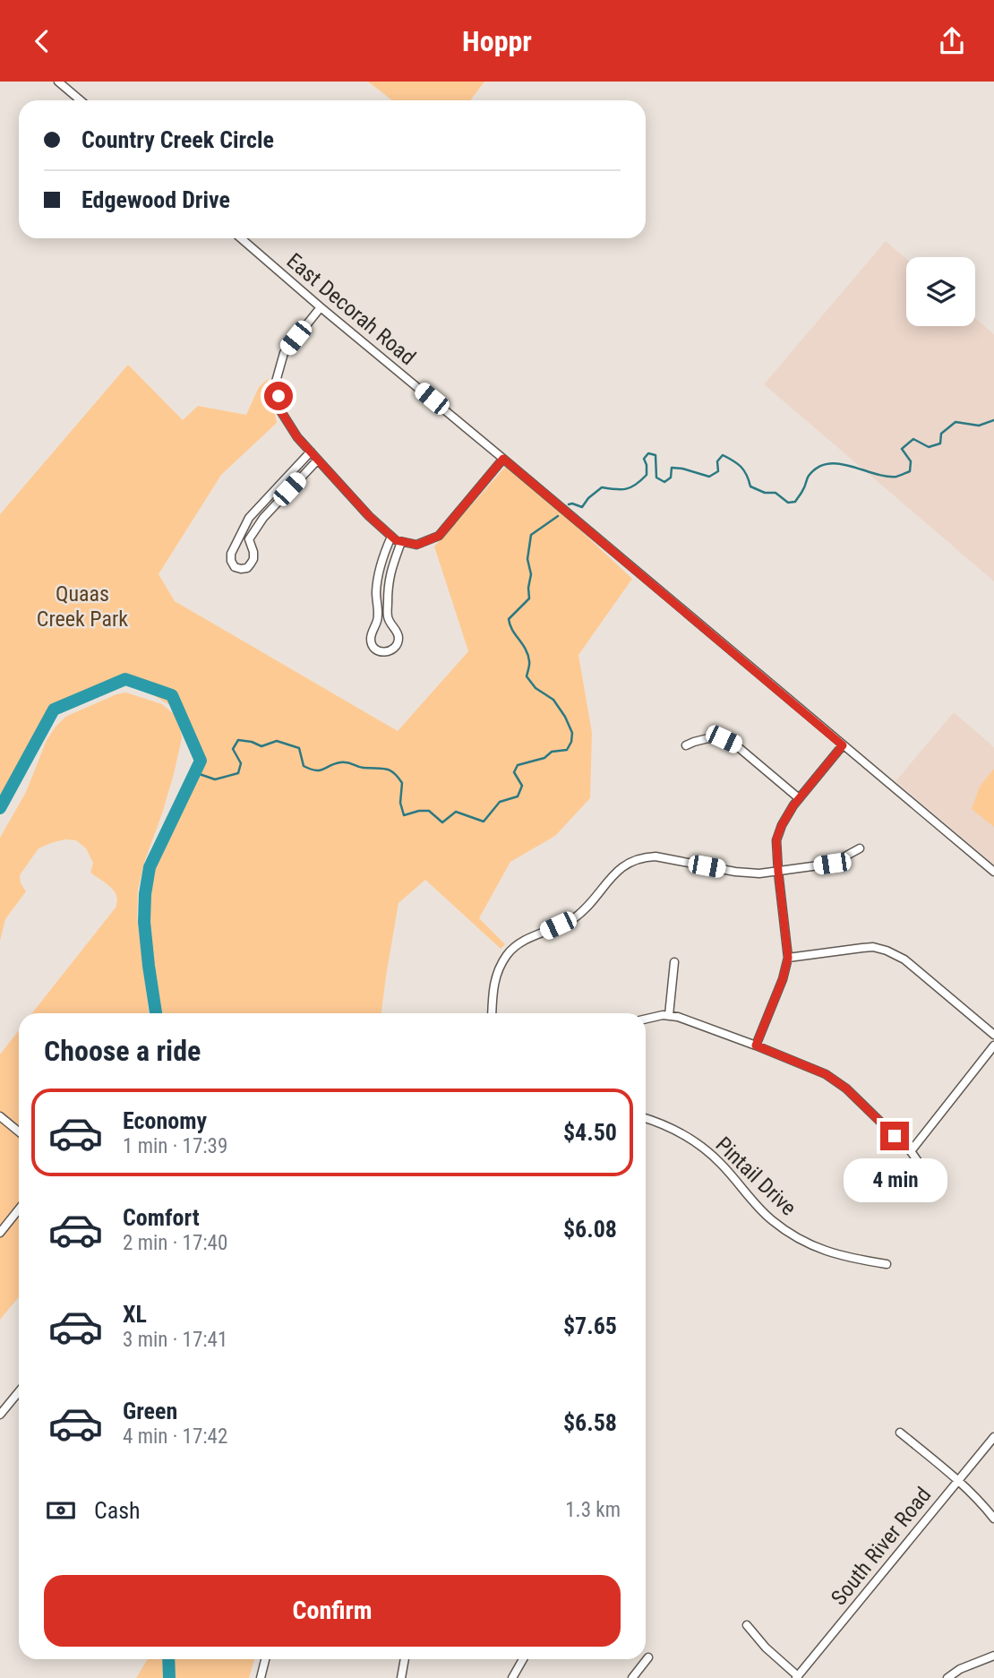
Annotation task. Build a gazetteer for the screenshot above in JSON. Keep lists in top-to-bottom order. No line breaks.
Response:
{"streets":{"street":["East Decorah Road","Pintail Drive","South River Road"]},"parks":["Quaas Creek Park"],"page":{"header":"Hoppr","banner":["Country Creek Circle","Edgewood Drive"],"heading":"Choose a ride","list":[{"name":"Economy","note":"1 min · 17:39","value":"$4.50"},{"name":"Comfort","note":"2 min · 17:40","value":"$6.08"},{"name":"XL","note":"3 min · 17:41","value":"$7.65"},{"name":"Green","note":"4 min · 17:42","value":"$6.58"}],"bubble":"4 min","pay":["Cash","1.3 km"],"buttons":"Confirm"}}
